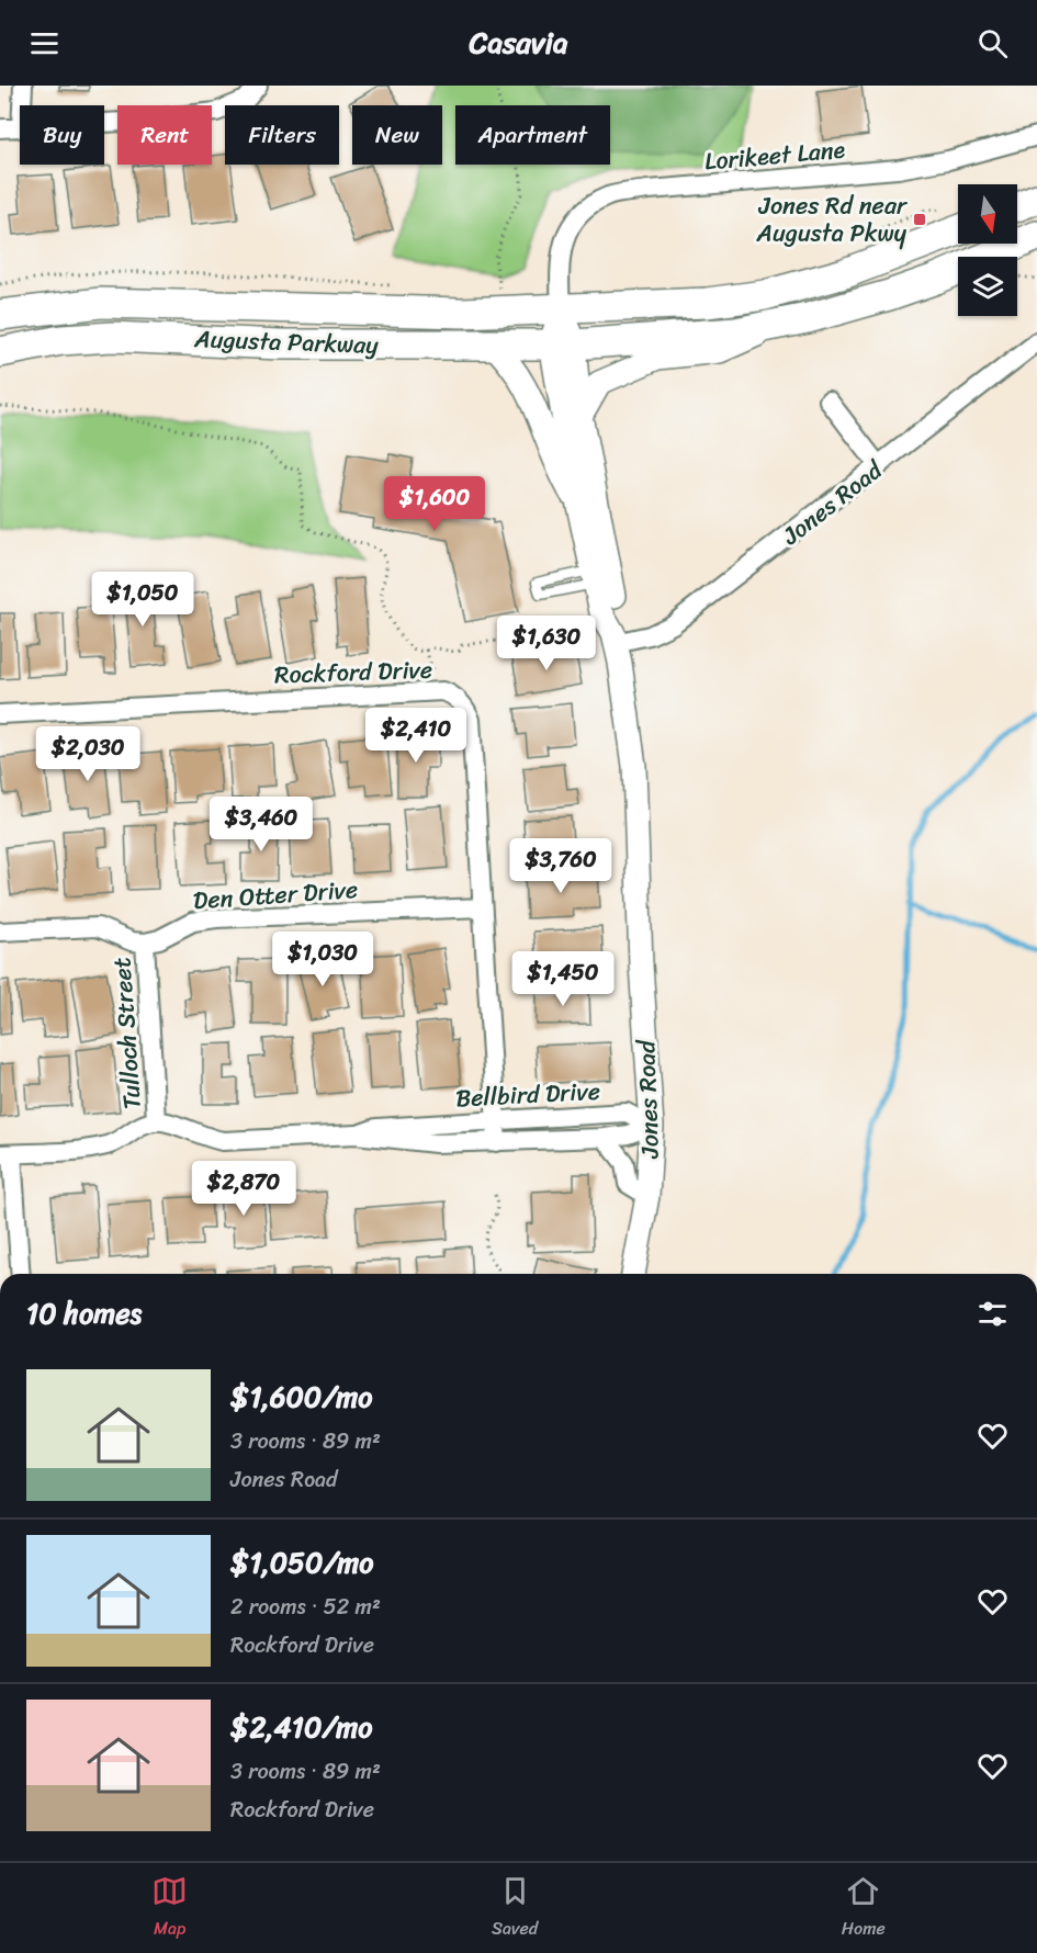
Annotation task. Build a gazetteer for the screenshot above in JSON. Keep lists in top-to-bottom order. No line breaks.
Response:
{"streets":{"main road":["Augusta Parkway"],"street":["Lorikeet Lane","Jones Road","Rockford Drive","Den Otter Drive","Tulloch Street","Bellbird Drive"]},"crossings":[["Lorikeet Lane","Augusta Parkway"],["Lorikeet Lane","Jones Road"],["Augusta Parkway","Jones Road"],["Jones Road","Bellbird Drive"],["Rockford Drive","Den Otter Drive"],["Rockford Drive","Bellbird Drive"],["Den Otter Drive","Tulloch Street"],["Tulloch Street","Bellbird Drive"]],"places":{"transit":["Jones Rd near Augusta Pkwy"]},"north":"bottom","page":{"header":"Casavia","chip":["Buy","Rent","Filters","New","Apartment"],"price":["$1,600","$1,050","$1,630","$2,410","$2,030","$3,460","$3,760","$1,030","$1,450","$2,870"],"heading":"10 homes","list":[{"name":"$1,600/mo","note":"3 rooms · 89 m² · Jones Road"},{"name":"$1,050/mo","note":"2 rooms · 52 m² · Rockford Drive"},{"name":"$2,410/mo","note":"3 rooms · 89 m² · Rockford Drive"}],"tabs":["Map","Saved","Home"]}}
